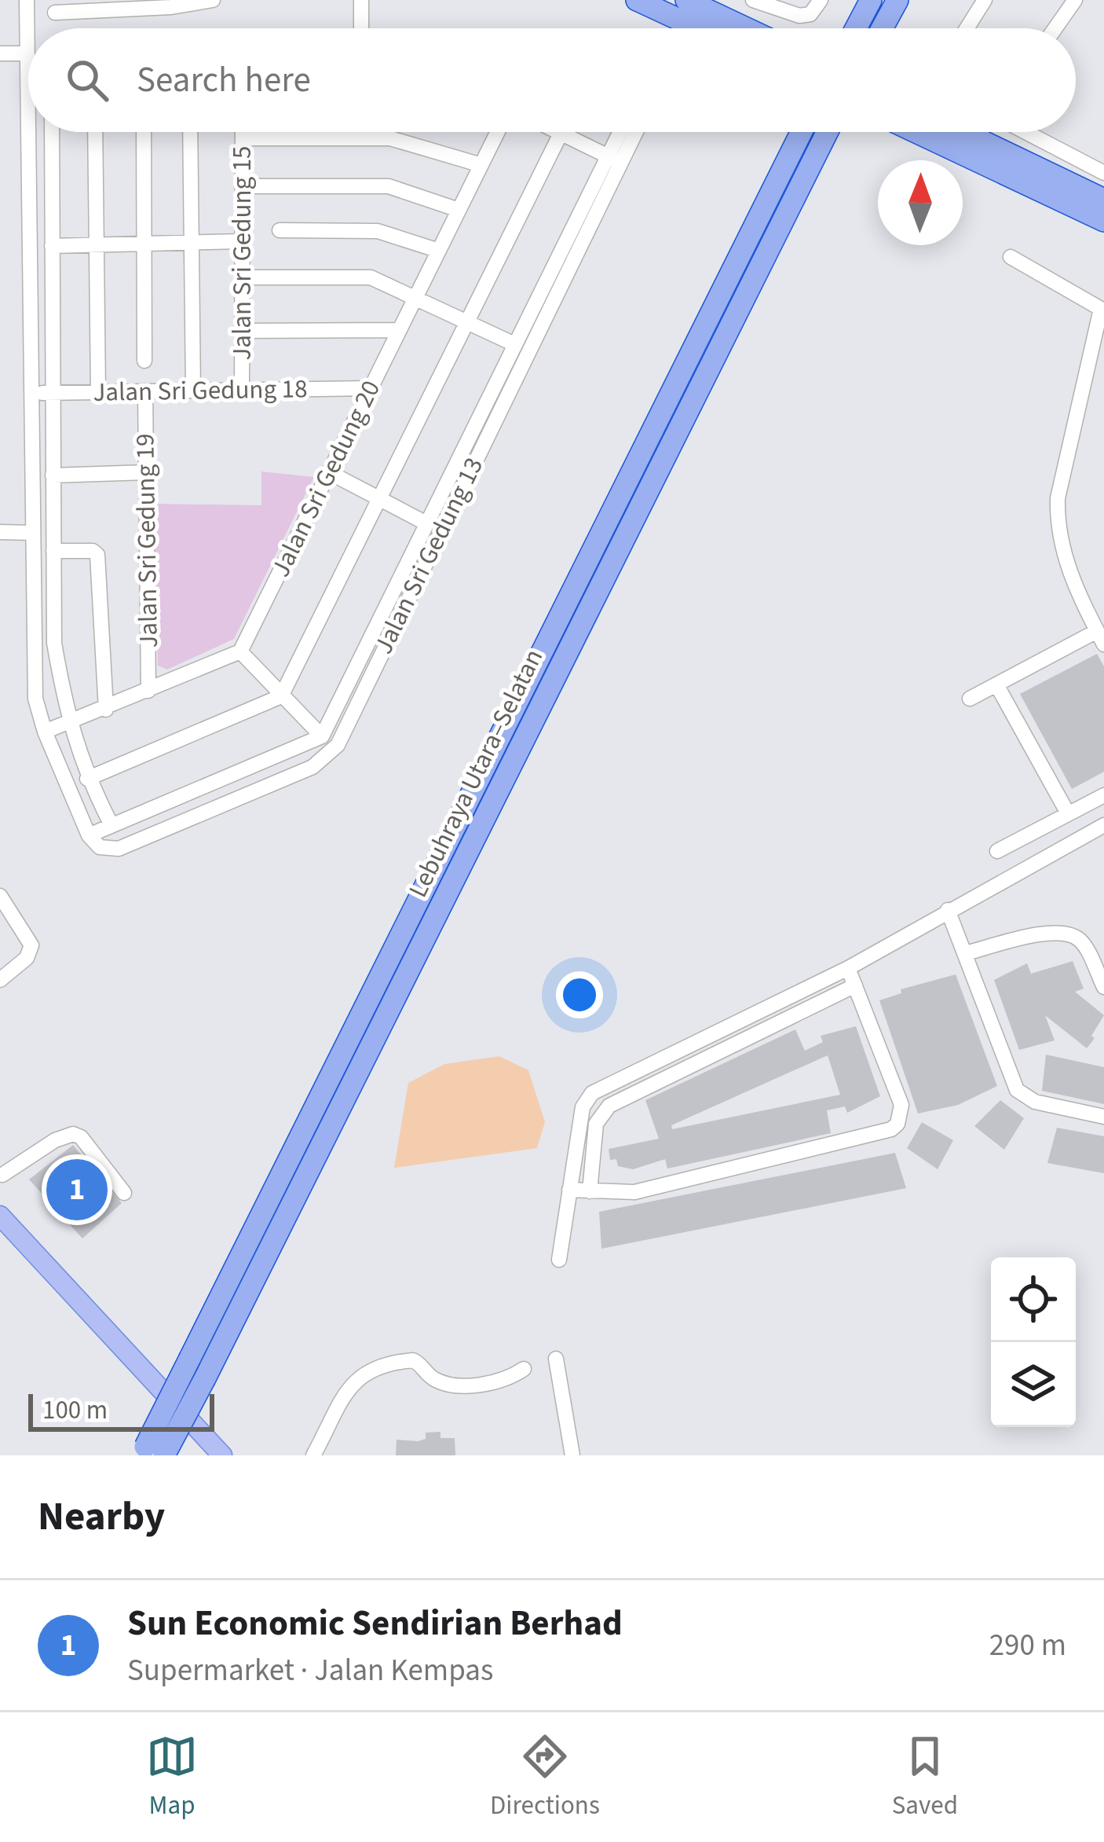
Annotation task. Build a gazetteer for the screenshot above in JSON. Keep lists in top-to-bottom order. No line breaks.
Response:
{"streets":{"highway":["Lebuhraya Utara–Selatan"],"street":["Jalan Sri Gedung 15","Jalan Sri Gedung 18","Jalan Sri Gedung 20","Jalan Sri Gedung 19","Jalan Sri Gedung 13"]},"crossings":[["Jalan Sri Gedung 15","Jalan Sri Gedung 18"],["Jalan Sri Gedung 18","Jalan Sri Gedung 20"],["Jalan Sri Gedung 18","Jalan Sri Gedung 19"]],"scale_bar":"100 m","north":"top","page":{"search":"Search here","pins":"1","scale":"100 m","heading":"Nearby","list":[{"mark":"1","name":"Sun Economic Sendirian Berhad","note":"Supermarket · Jalan Kempas","value":"290 m"}],"nav":["Map","Directions","Saved"]}}
